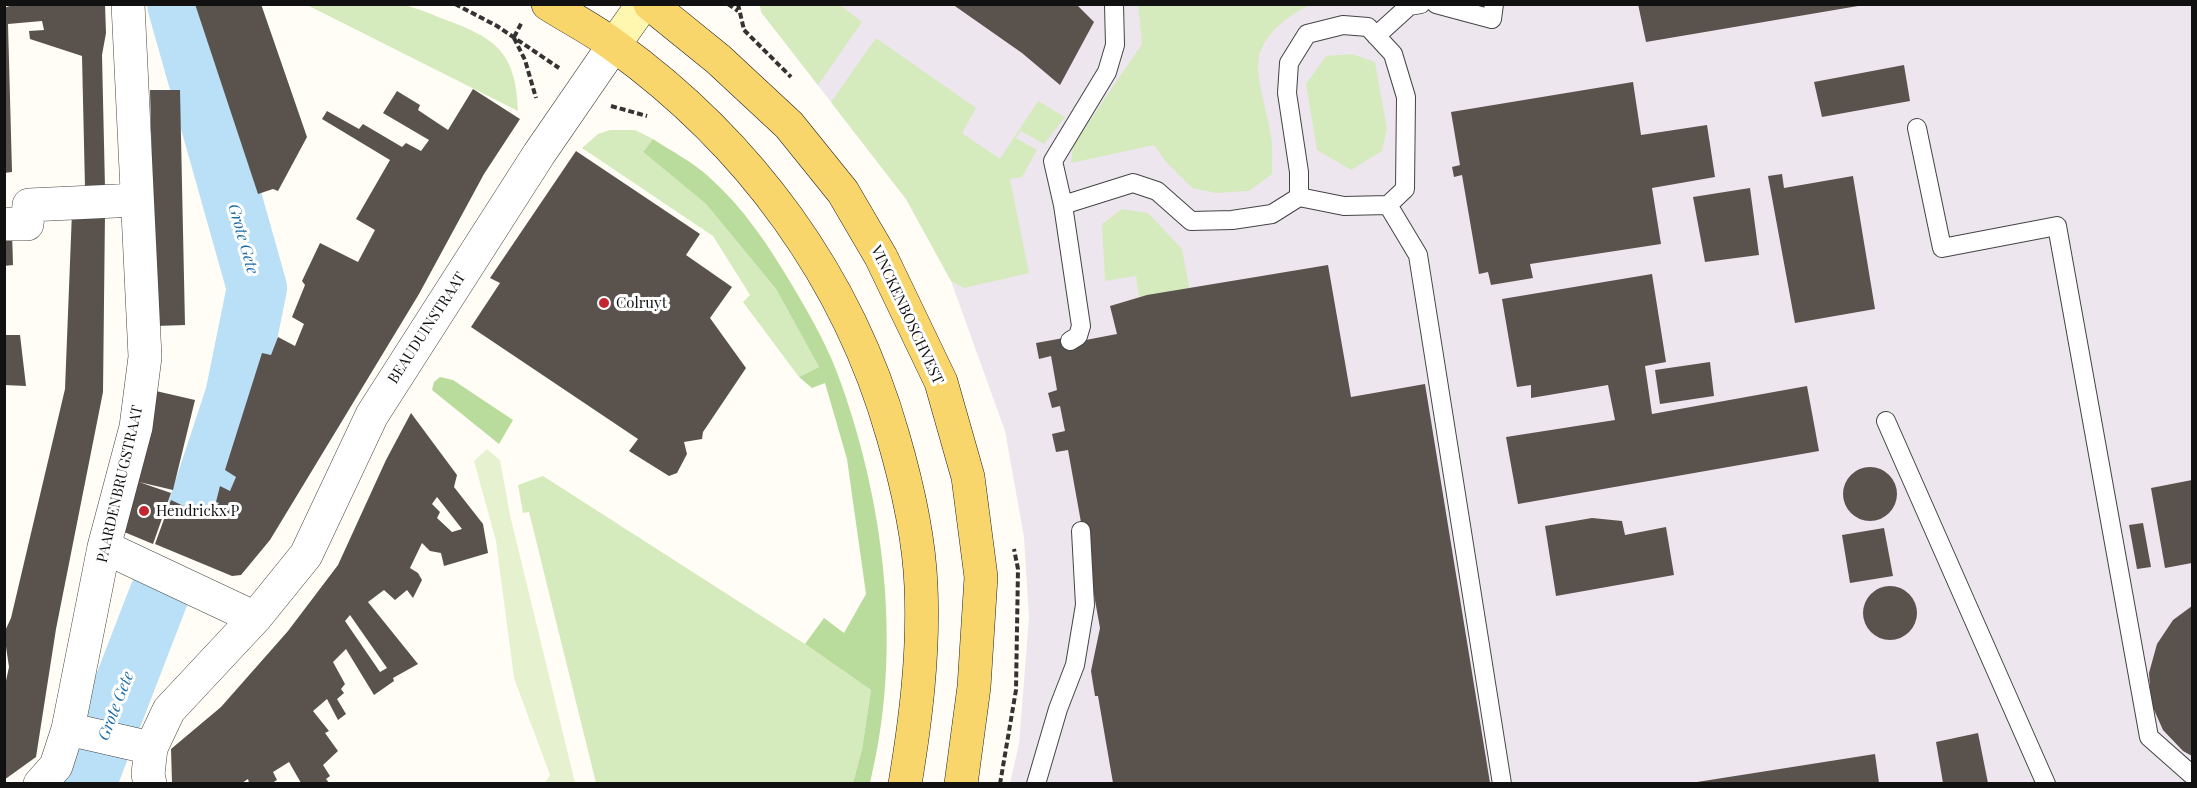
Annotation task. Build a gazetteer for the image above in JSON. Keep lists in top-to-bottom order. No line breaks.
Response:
{"streets":{"main road":["VINCKENBOSCHVEST"],"street":["BEAUDUINSTRAAT","PAARDENBRUGSTRAAT"]},"water":["Grote Gete"],"places":["Colruyt","Hendrickx P"]}
